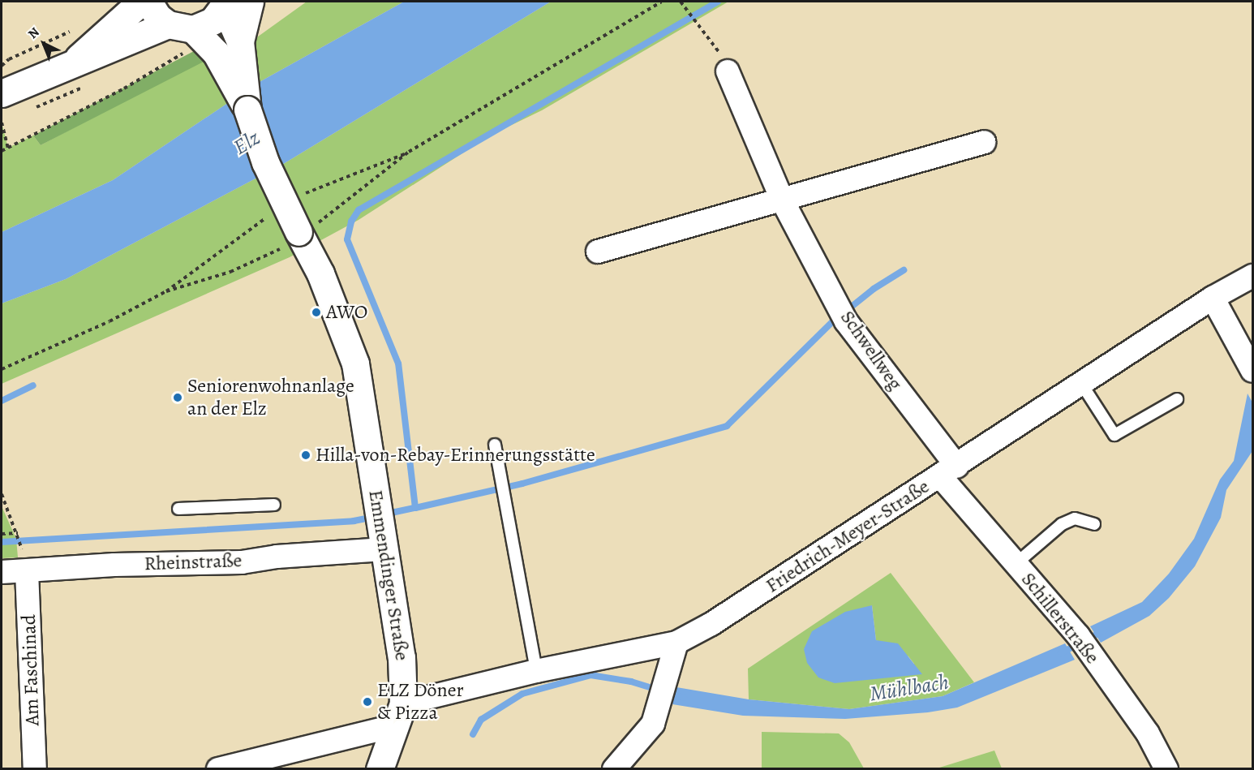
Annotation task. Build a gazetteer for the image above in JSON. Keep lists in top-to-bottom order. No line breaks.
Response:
{"streets":{"main road":["Emmendinger Straße"],"street":["Schwellweg","Friedrich-Meyer-Straße","Rheinstraße","Schillerstraße","Am Faschinad"]},"crossings":[["Schwellweg","Friedrich-Meyer-Straße"],["Schwellweg","Schillerstraße"],["Friedrich-Meyer-Straße","Emmendinger Straße"],["Friedrich-Meyer-Straße","Schillerstraße"],["Rheinstraße","Emmendinger Straße"],["Rheinstraße","Am Faschinad"]],"water":["Elz","Mühlbach"],"places":["AWO","Seniorenwohnanlage an der Elz","Hilla-von-Rebay-Erinnerungsstätte","ELZ Döner & Pizza"],"north":"top left"}
